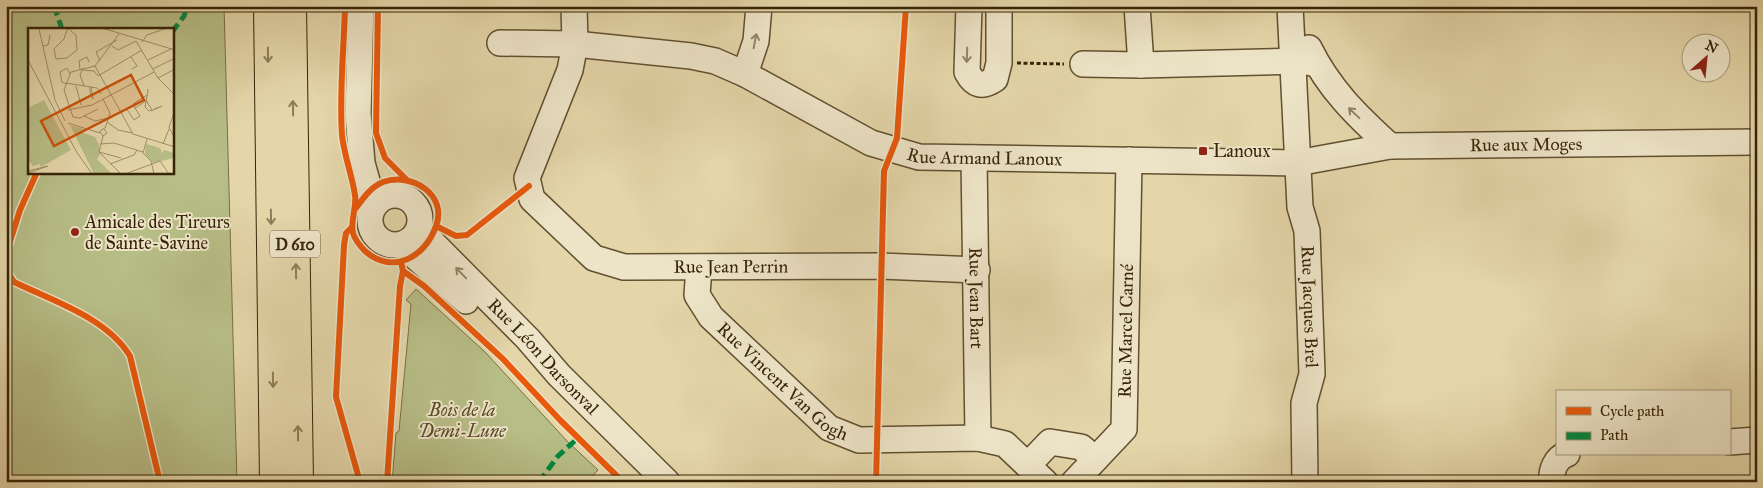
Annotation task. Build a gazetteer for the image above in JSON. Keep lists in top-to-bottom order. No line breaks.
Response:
{"streets":{"highway":["D 610"],"street":["Rue aux Moges","Rue Armand Lanoux","Rue Jean Perrin","Rue Jean Bart","Rue Jacques Brel","Rue Marcel Carné","Rue Léon Darsonval","Rue Vincent Van Gogh"]},"crossings":[["Rue aux Moges","Rue Armand Lanoux"],["Rue aux Moges","Rue Jacques Brel"],["Rue Armand Lanoux","Rue Jean Perrin"],["Rue Armand Lanoux","Rue Jean Bart"],["Rue Armand Lanoux","Rue Jacques Brel"],["Rue Armand Lanoux","Rue Marcel Carné"],["Rue Jean Perrin","Rue Jean Bart"],["Rue Jean Perrin","Rue Vincent Van Gogh"],["Rue Jean Bart","Rue Vincent Van Gogh"]],"parks":["Bois de la Demi-Lune"],"places":{"transit":["Lanoux"],"other":["Amicale des Tireurs de Sainte-Savine"]},"legend":["Cycle path","Path"],"north":"top right"}
